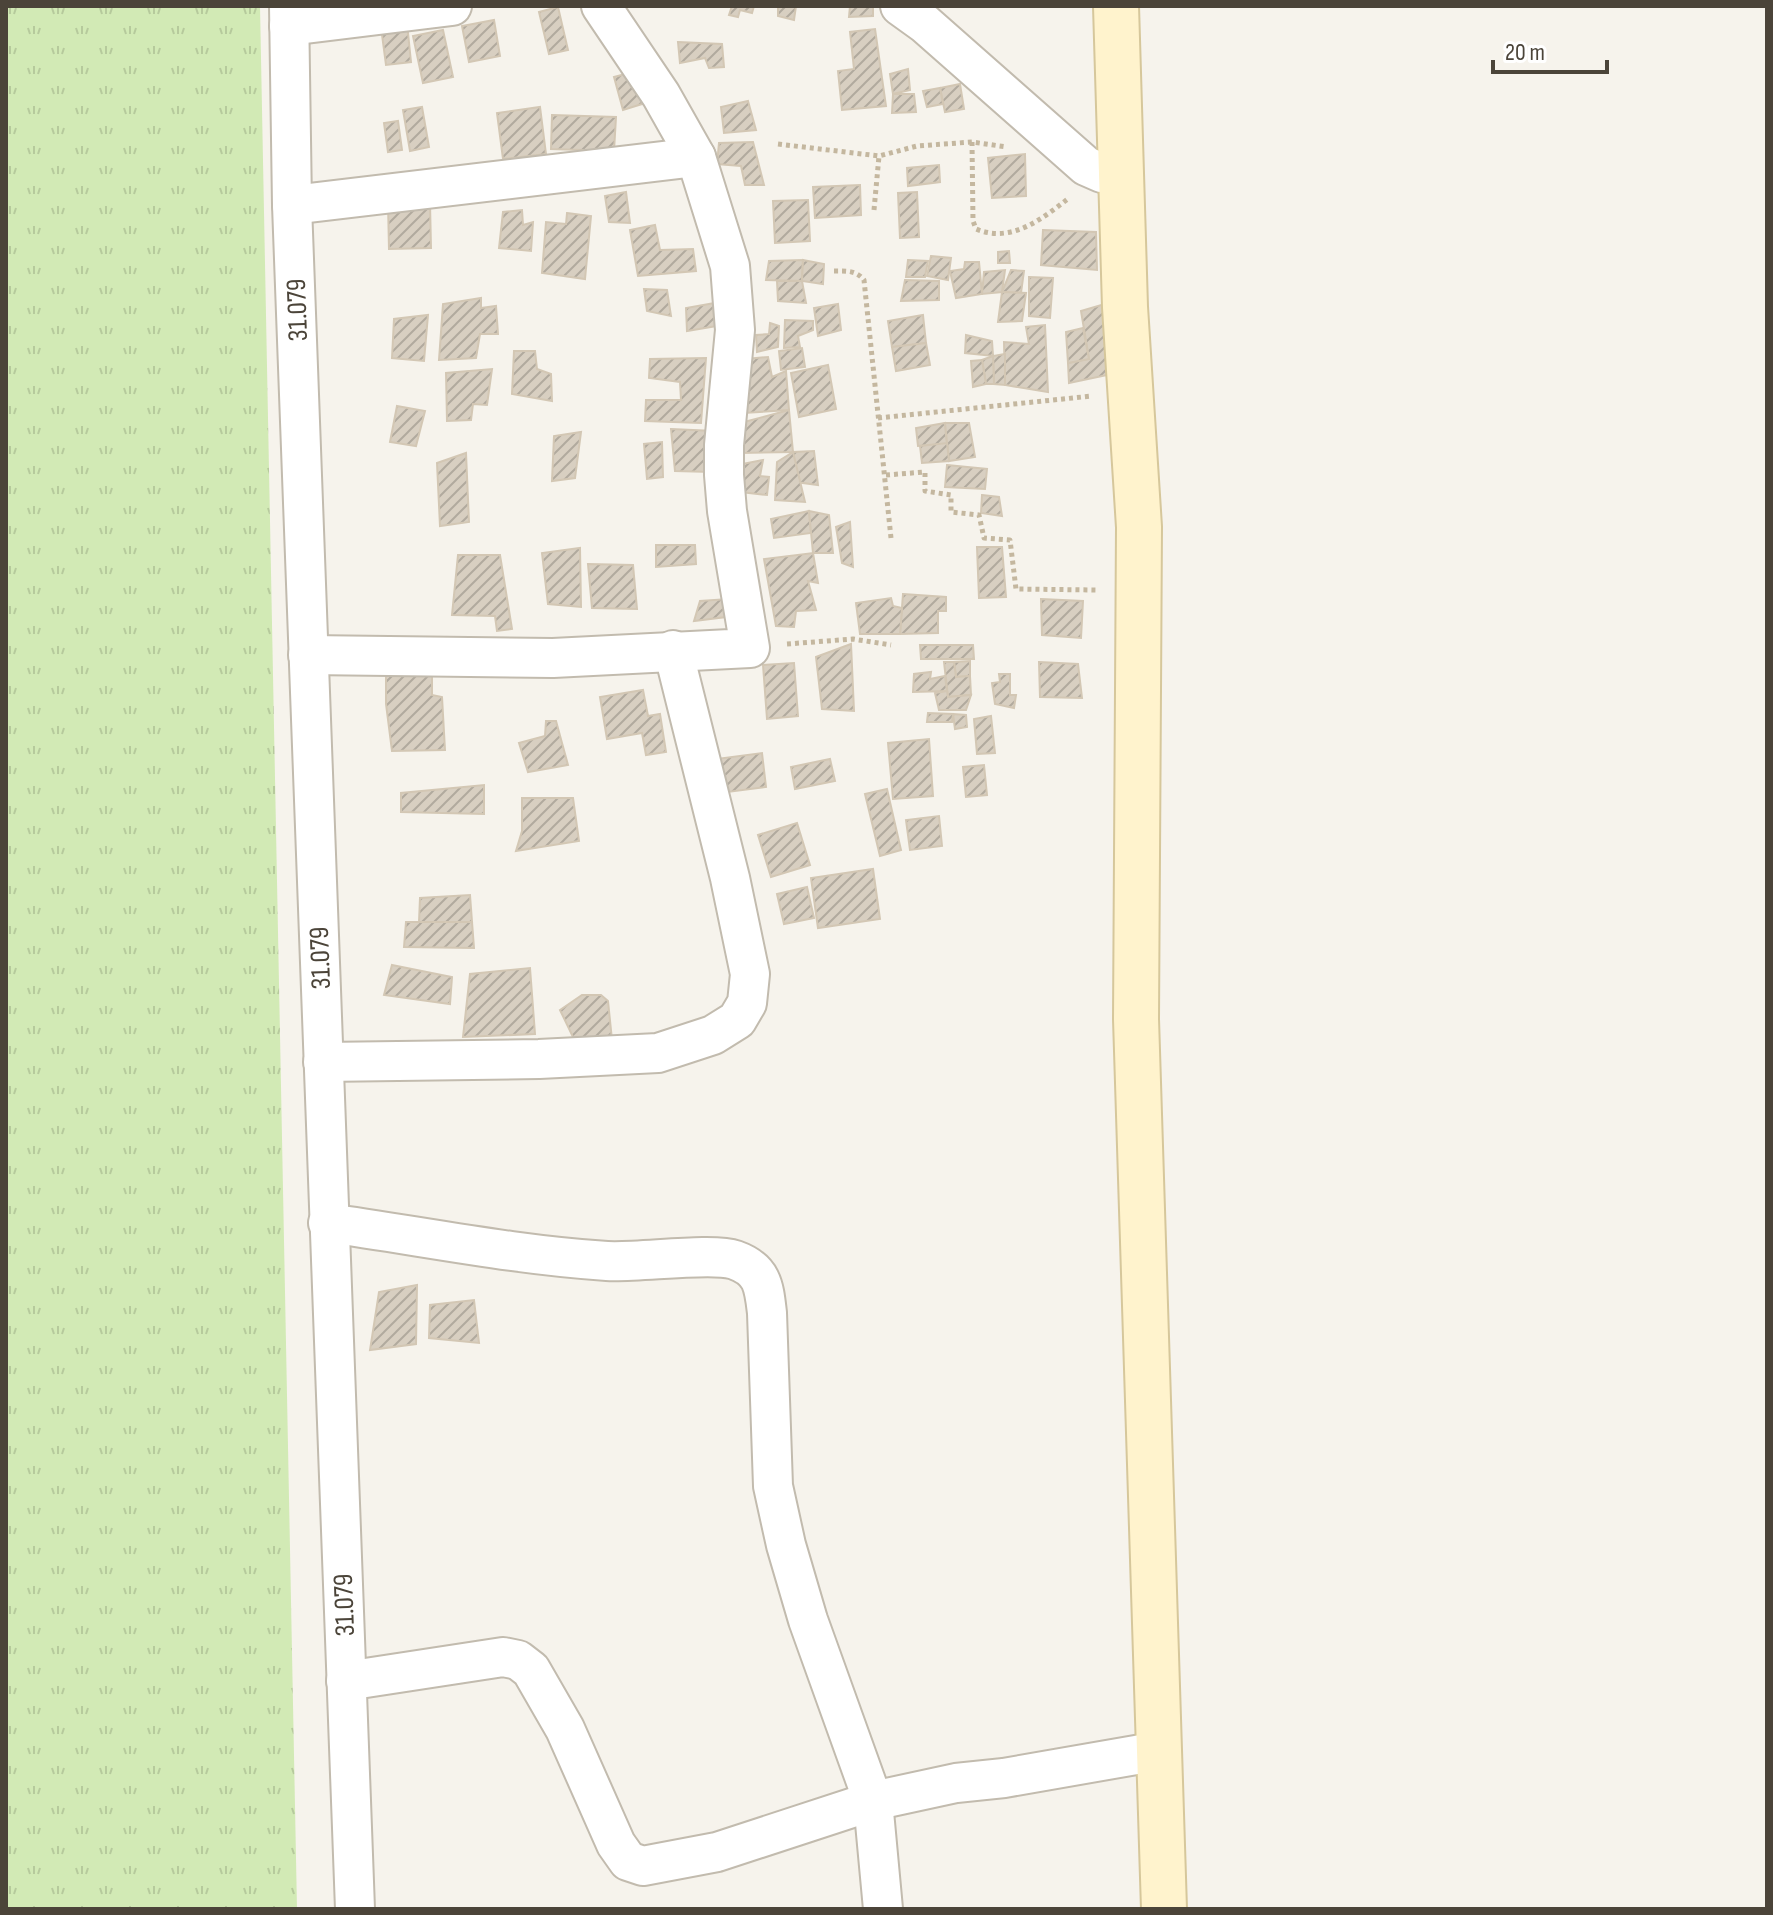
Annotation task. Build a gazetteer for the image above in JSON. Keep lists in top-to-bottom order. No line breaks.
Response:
{"streets":{"street":["31.079"]},"scale_bar":"20 m"}
